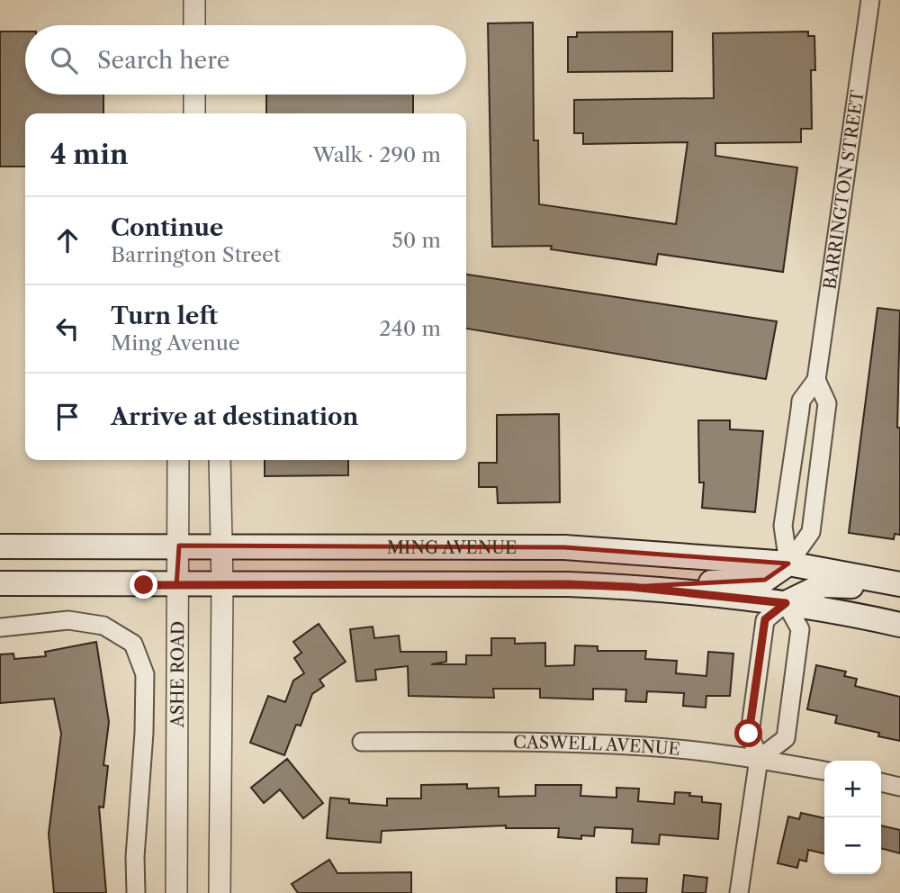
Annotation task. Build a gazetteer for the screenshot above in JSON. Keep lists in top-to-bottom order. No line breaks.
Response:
{"streets":{"main road":["MING AVENUE"],"street":["BARRINGTON STREET","ASHE ROAD","CASWELL AVENUE"]},"crossings":[["BARRINGTON STREET","MING AVENUE"],["MING AVENUE","ASHE ROAD"]],"page":{"search":"Search here","heading":["4 min","Walk · 290 m"],"list":[["Continue","Barrington Street","50 m"],["Turn left","Ming Avenue","240 m"],"Arrive at destination"],"map_buttons":["+","−"]}}
